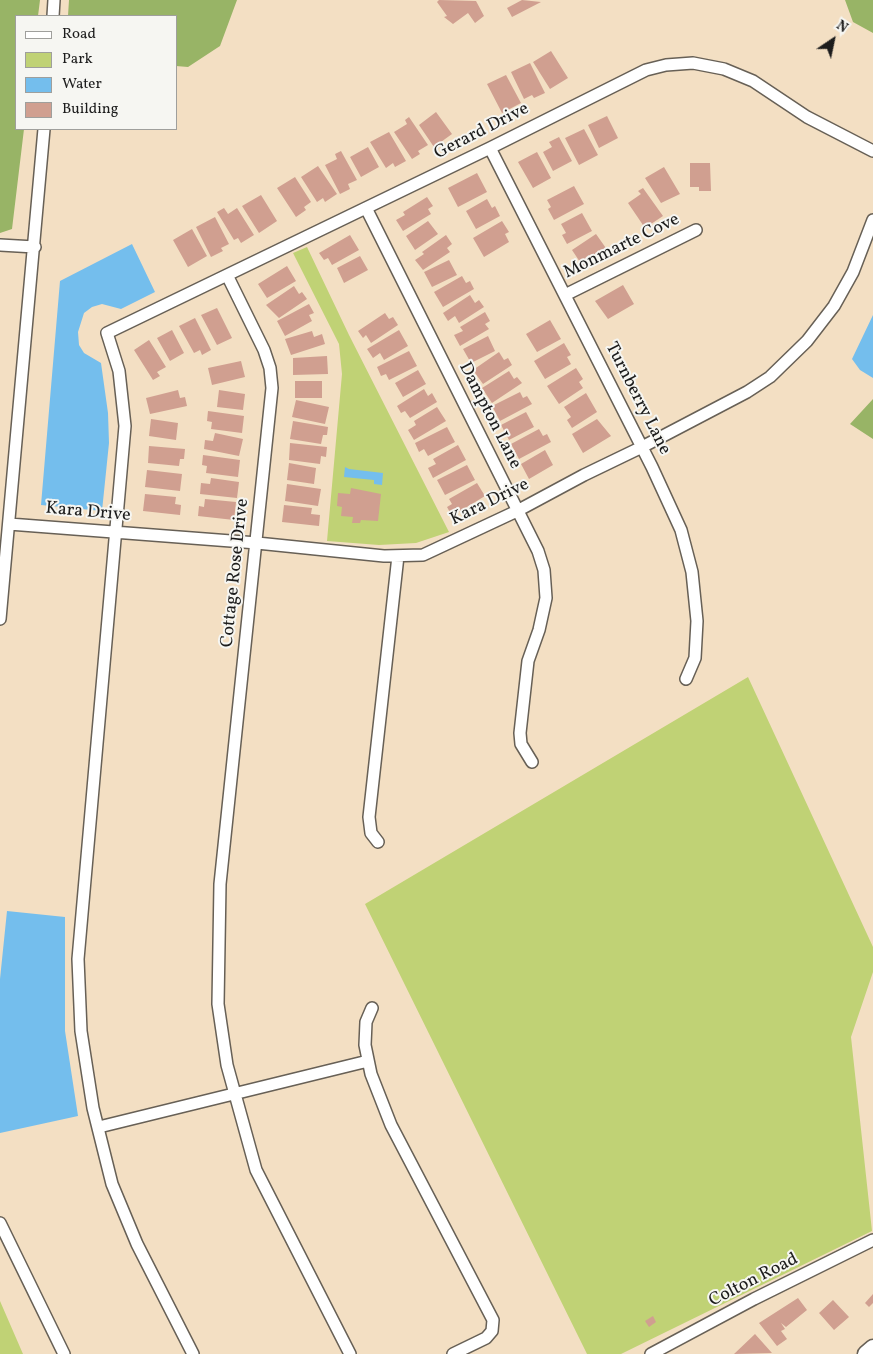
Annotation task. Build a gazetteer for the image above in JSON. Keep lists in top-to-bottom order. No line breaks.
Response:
{"streets":{"street":["Gerard Drive","Monmarte Cove","Turnberry Lane","Dampton Lane","Kara Drive","Cottage Rose Drive","Colton Road"]},"crossings":[["Gerard Drive","Turnberry Lane"],["Gerard Drive","Dampton Lane"],["Gerard Drive","Kara Drive"],["Gerard Drive","Cottage Rose Drive"],["Monmarte Cove","Turnberry Lane"],["Turnberry Lane","Kara Drive"],["Dampton Lane","Kara Drive"],["Kara Drive","Cottage Rose Drive"]],"legend":["Road","Park","Water","Building"],"north":"top right"}
